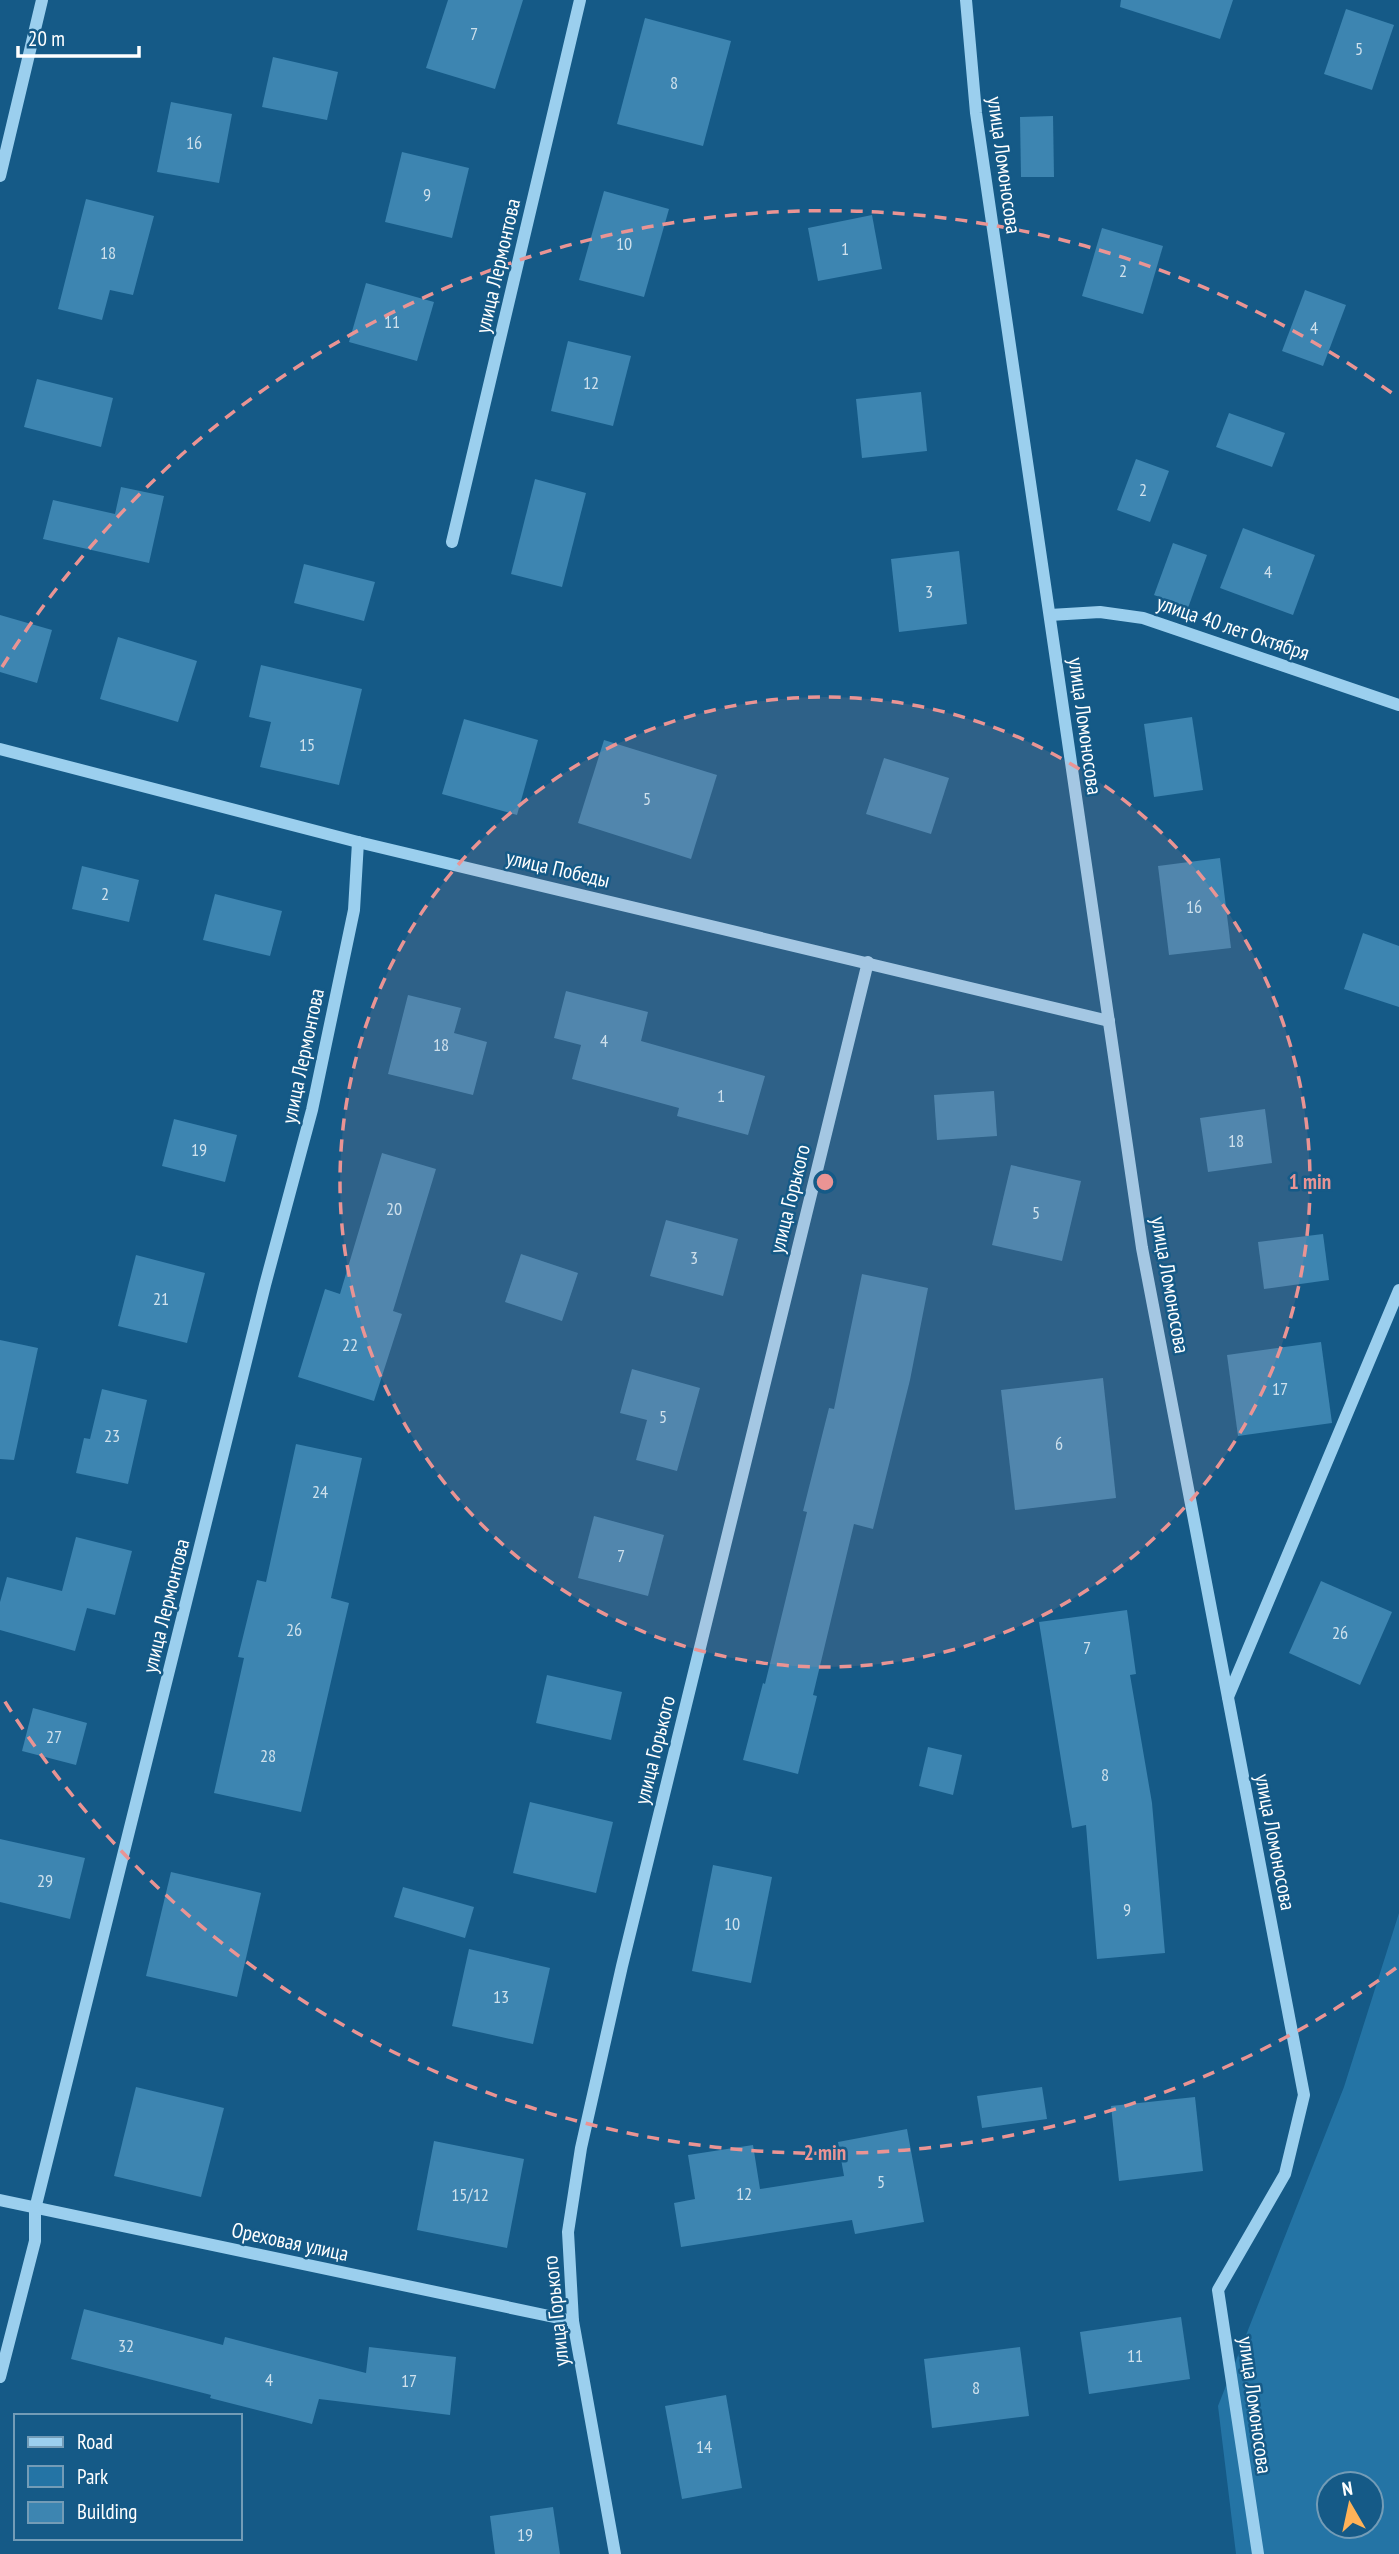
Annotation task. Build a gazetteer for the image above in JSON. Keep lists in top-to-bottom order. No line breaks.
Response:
{"streets":{"street":["улица Ломоносова","улица Лермонтова","улица 40 лет Октября","улица Победы","улица Горького","Ореховая улица"]},"crossings":[["улица Ломоносова","улица 40 лет Октября"],["улица Ломоносова","улица Победы"],["улица Лермонтова","улица Победы"],["улица Лермонтова","Ореховая улица"],["улица Победы","улица Горького"],["улица Горького","Ореховая улица"]],"house_numbers":["7","5","8","16","9","10","1","18","2","11","4","12","2","4","3","15","5","2","16","4","18","1","18","19","20","5","3","21","22","17","5","23","6","24","7","26","26","7","27","28","8","29","9","10","13","5","12","15/12","32","11","4","17","8","14","19"],"legend":["Road","Park","Building"],"scale_bar":"20 m","north":"top","rings":["1 min","2 min"]}
